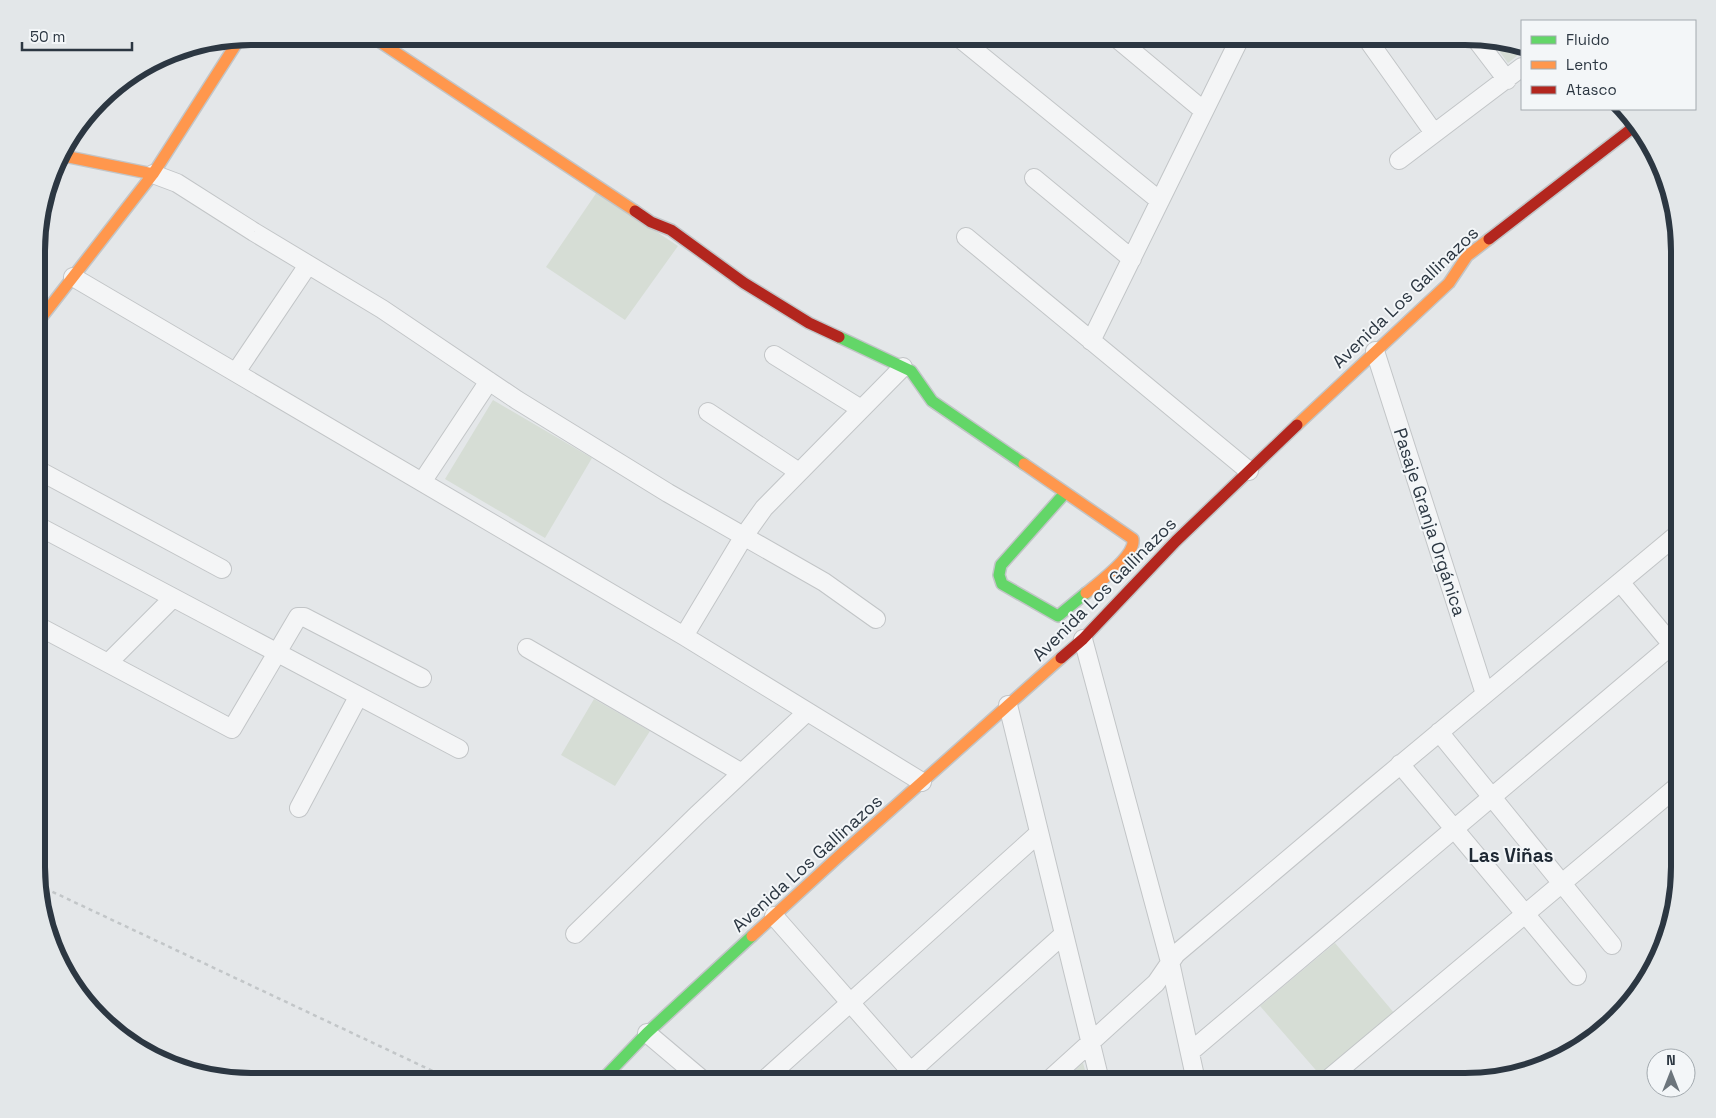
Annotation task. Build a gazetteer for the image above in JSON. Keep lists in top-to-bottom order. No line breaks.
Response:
{"streets":{"street":["Avenida Los Gallinazos","Pasaje Granja Orgánica"]},"crossings":[["Avenida Los Gallinazos","Pasaje Granja Orgánica"]],"districts":["Las Viñas"],"legend":["Fluido","Lento","Atasco"],"scale_bar":"50 m","north":"top"}
